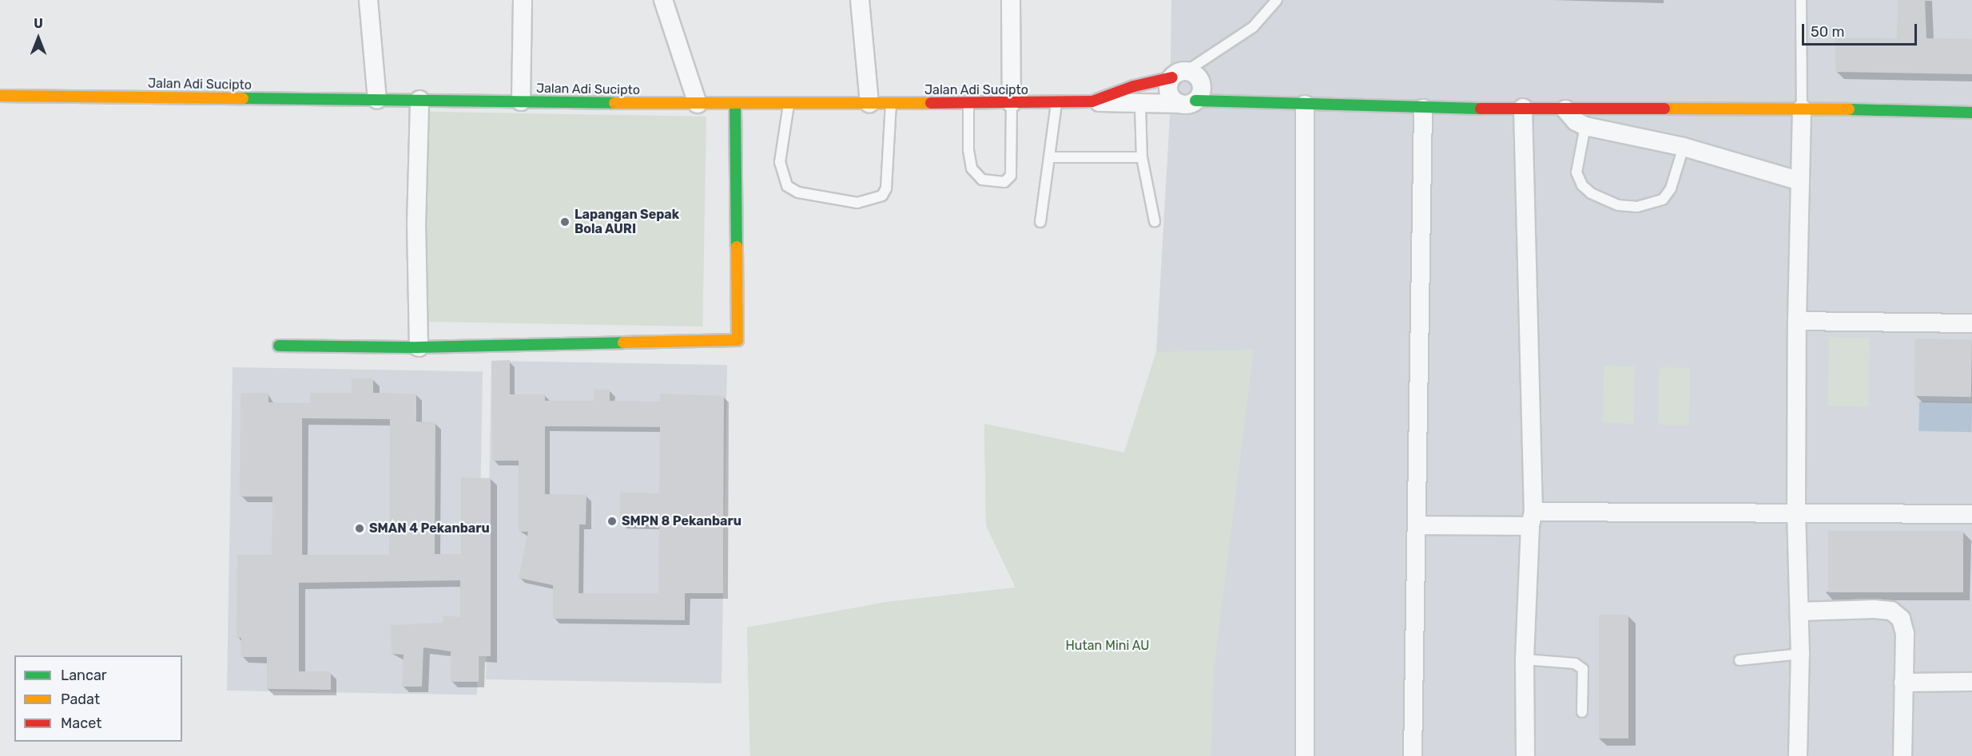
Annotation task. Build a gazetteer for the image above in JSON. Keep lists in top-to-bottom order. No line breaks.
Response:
{"streets":{"street":["Jalan Adi Sucipto"]},"parks":["Hutan Mini AU"],"places":["Lapangan Sepak Bola AURI","SMPN 8 Pekanbaru","SMAN 4 Pekanbaru"],"legend":["Lancar","Padat","Macet"],"scale_bar":"50 m","north":"top"}
